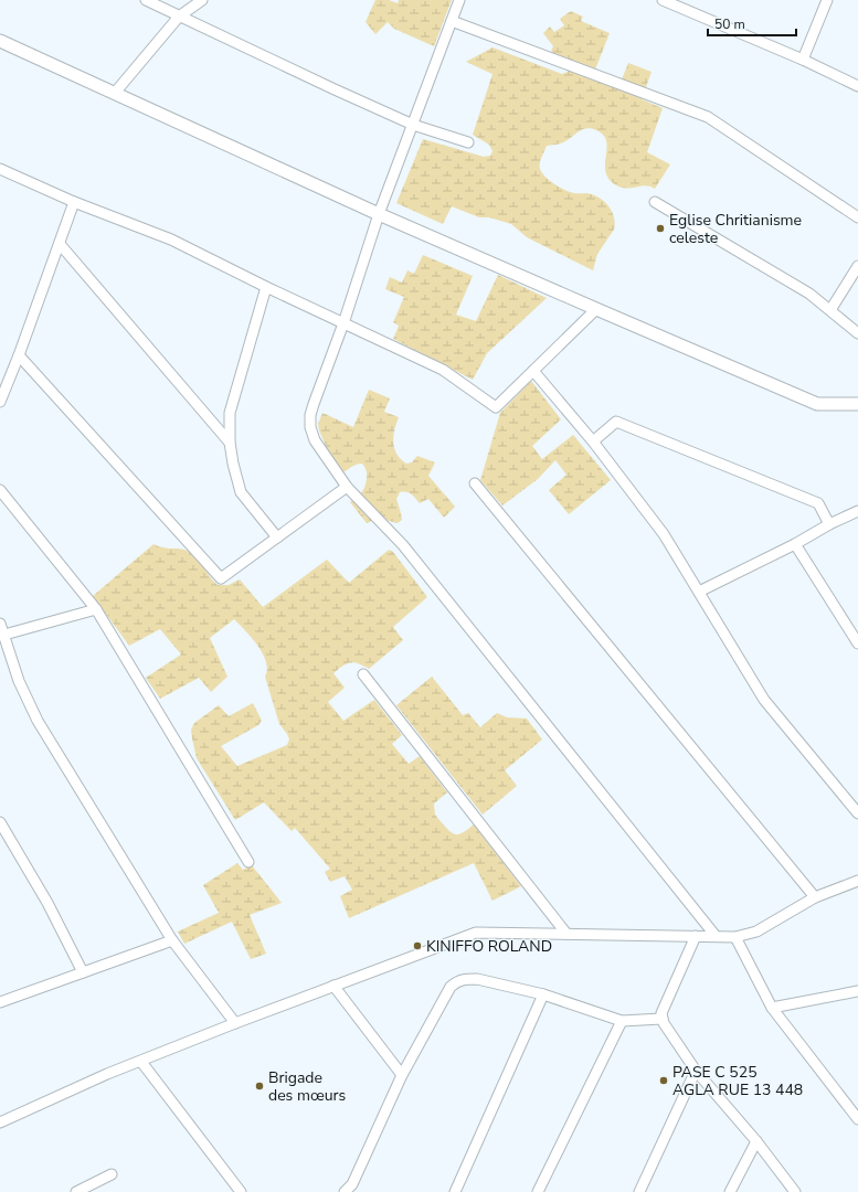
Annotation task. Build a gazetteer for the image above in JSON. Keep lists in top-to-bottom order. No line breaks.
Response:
{"places":["Eglise Chritianisme celeste","KINIFFO ROLAND","PASE C 525 AGLA RUE 13 448","Brigade des mœurs"],"scale_bar":"50 m"}
